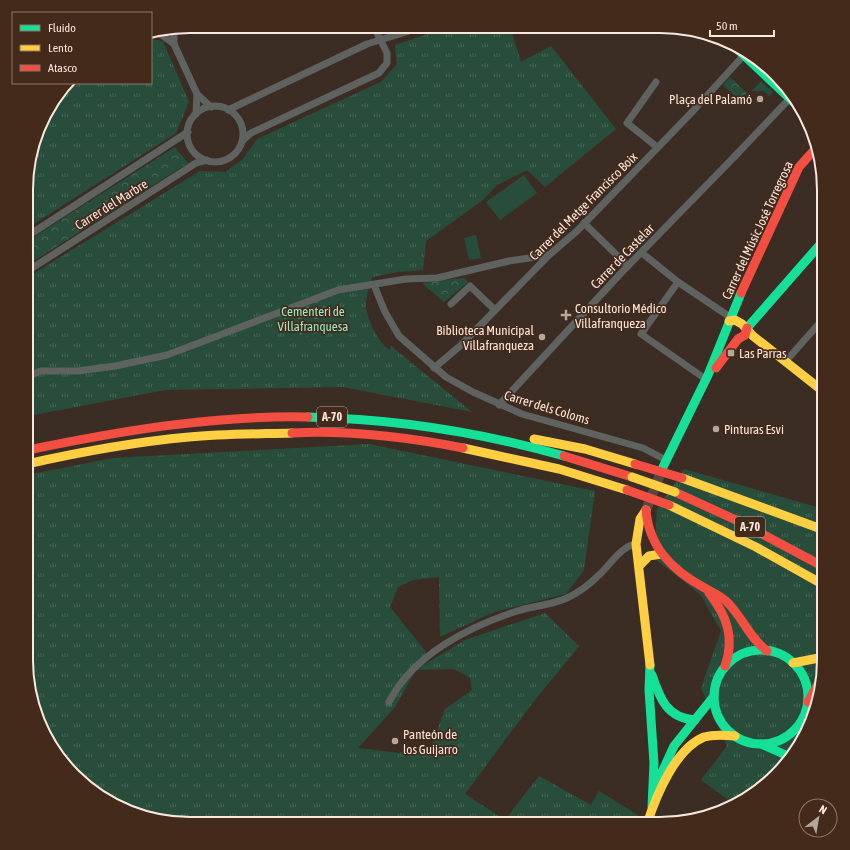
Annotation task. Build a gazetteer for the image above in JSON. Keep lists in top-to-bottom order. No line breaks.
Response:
{"streets":{"main road":["Carrer del Músic José Torregrosa","A-70"],"street":["Carrer del Marbre","Carrer del Metge Francisco Boix","Carrer de Castelar","Carrer dels Coloms"]},"crossings":[["Carrer del Metge Francisco Boix","Carrer dels Coloms"],["Carrer de Castelar","Carrer dels Coloms"]],"parks":["Cementeri de Villafranquesa"],"places":{"other":["Plaça del Palamó","Biblioteca Municipal Villafranqueza","Pinturas Esvi","Panteón de los Guijarro"],"health":["Consultorio Médico Villafranqueza"],"transit":["Las Parras"]},"legend":["Fluido","Lento","Atasco"],"scale_bar":"50 m","north":"top right"}
